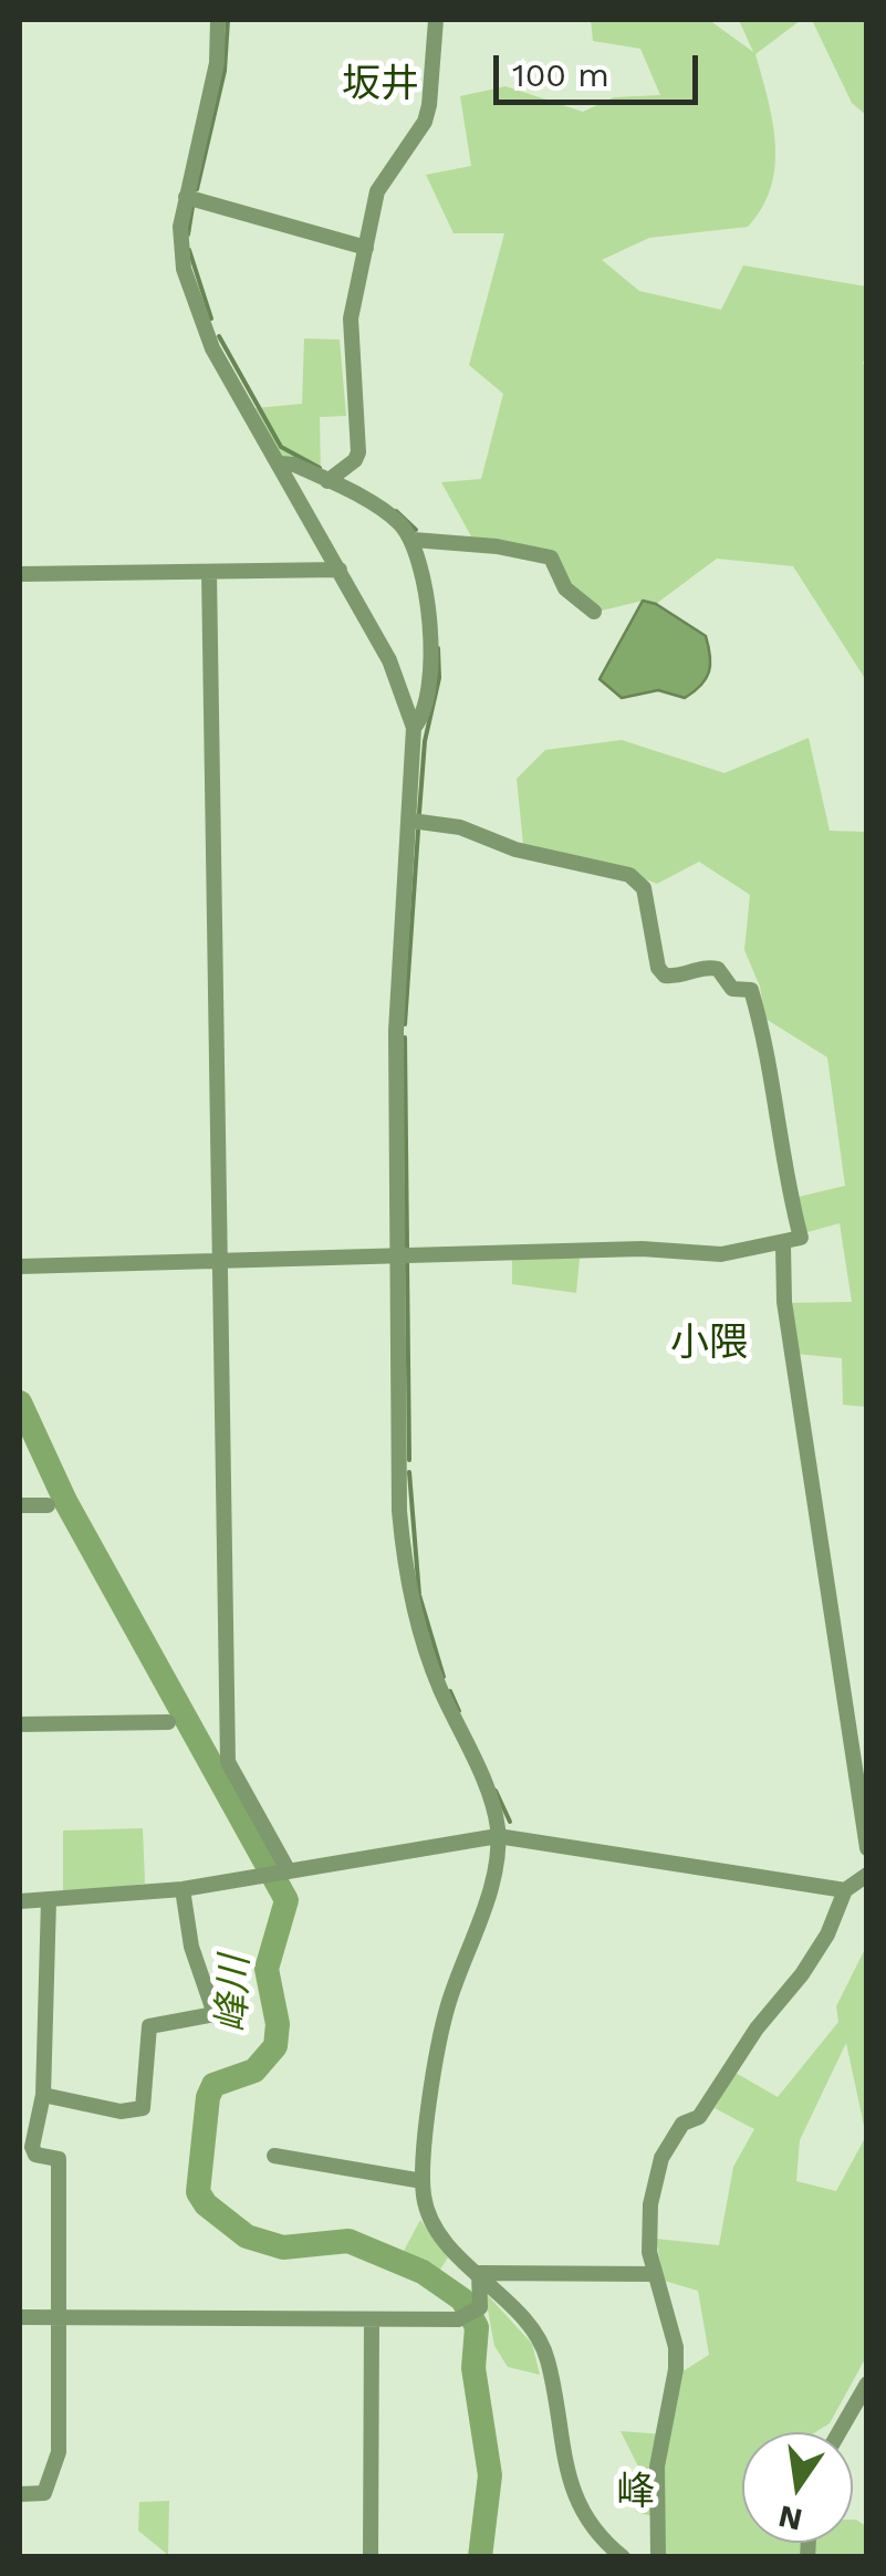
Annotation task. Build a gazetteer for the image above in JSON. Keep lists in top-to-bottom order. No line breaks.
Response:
{"districts":["坂井","小隈","峰"],"water":["峰川"],"scale_bar":"100 m","north":"bottom"}
